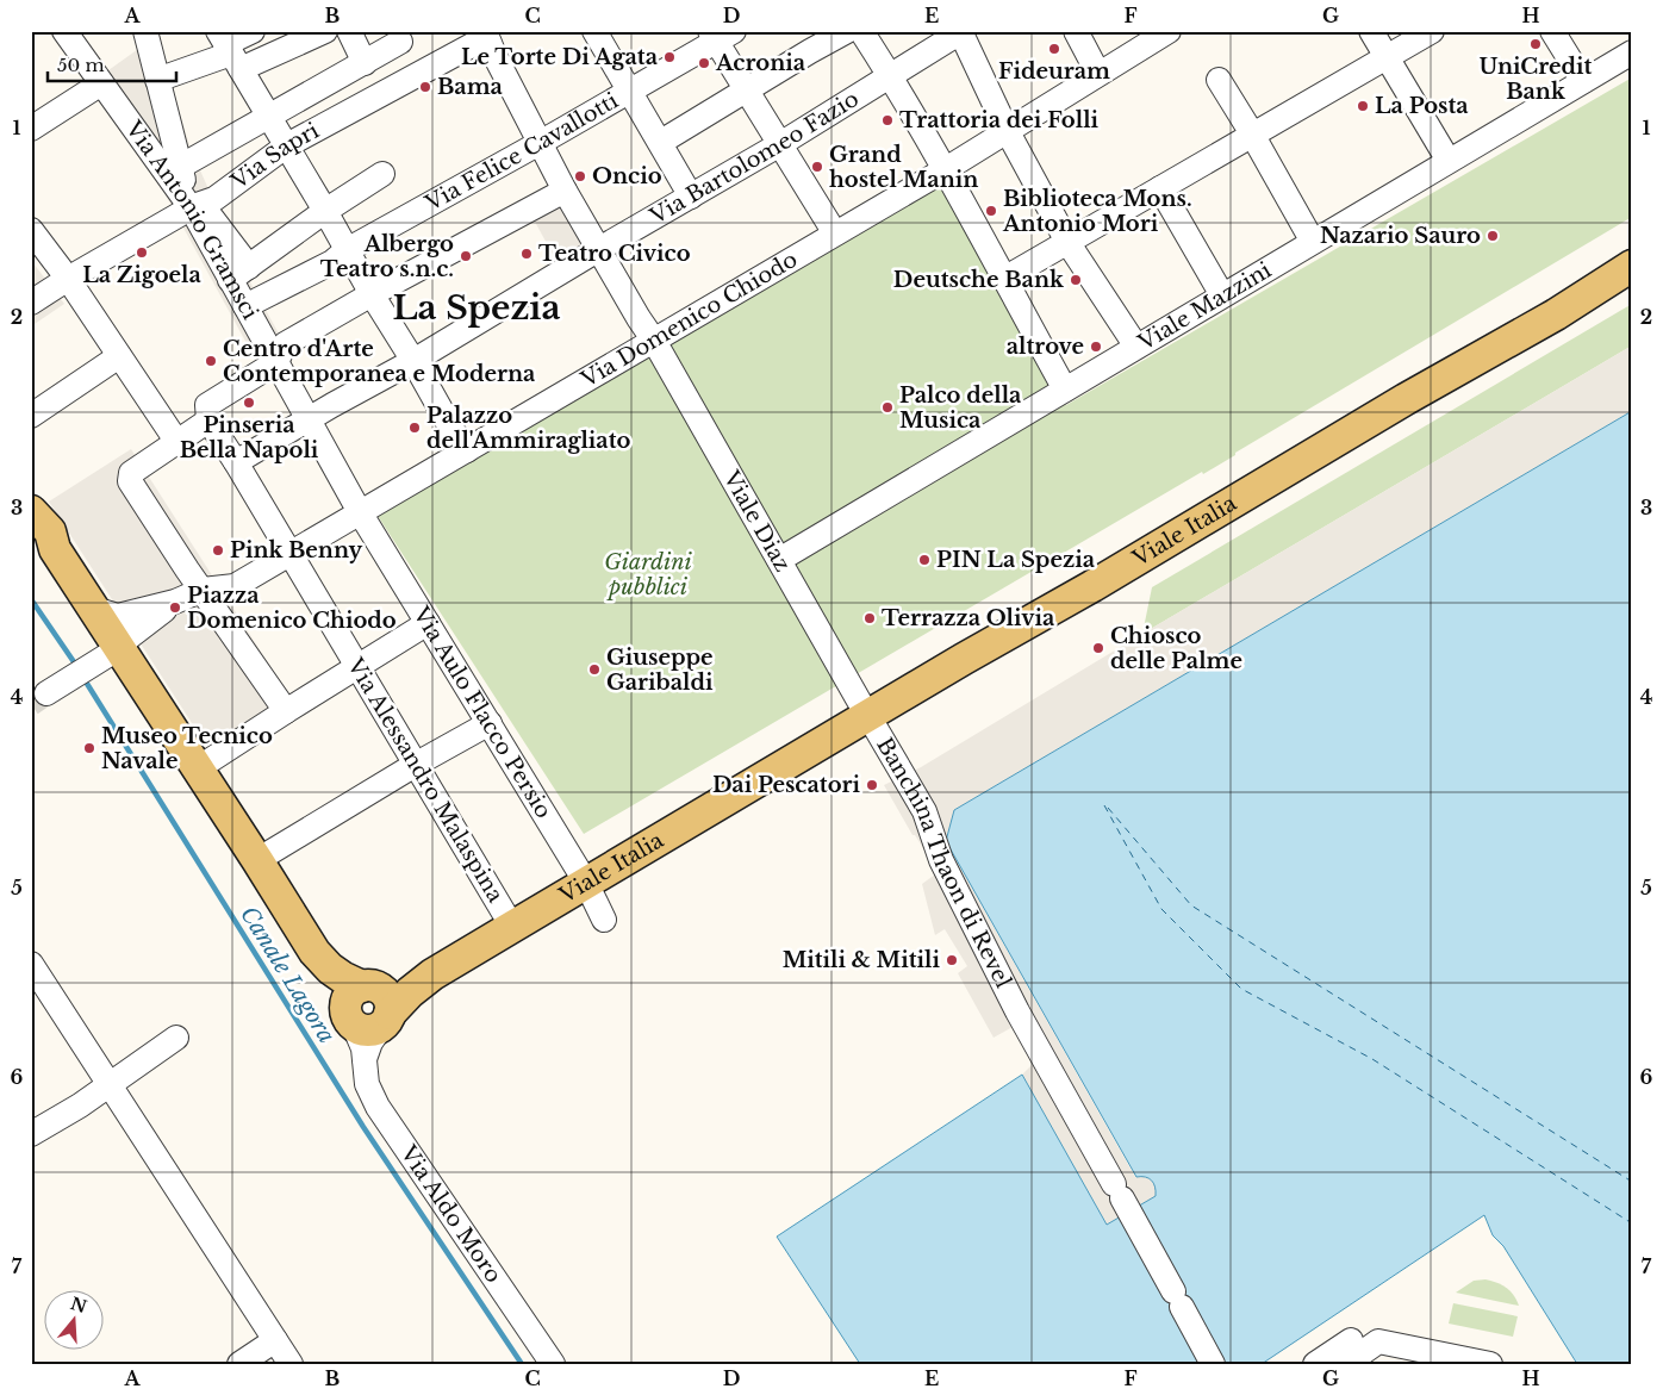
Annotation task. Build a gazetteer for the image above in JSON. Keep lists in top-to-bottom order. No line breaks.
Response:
{"streets":{"main road":["Viale Italia"],"street":["Via Felice Cavallotti","Via Sapri","Via Bartolomeo Fazio","Via Antonio Gramsci","Viale Mazzini","Via Domenico Chiodo","Viale Diaz","Via Aulo Flacco Persio","Via Alessandro Malaspina","Banchina Thaon di Revel","Via Aldo Moro"]},"crossings":[["Via Felice Cavallotti","Via Antonio Gramsci"],["Via Felice Cavallotti","Viale Diaz"],["Via Sapri","Via Antonio Gramsci"],["Via Sapri","Viale Diaz"],["Via Bartolomeo Fazio","Via Antonio Gramsci"],["Via Bartolomeo Fazio","Viale Diaz"],["Via Bartolomeo Fazio","Via Alessandro Malaspina"],["Via Antonio Gramsci","Via Domenico Chiodo"],["Via Antonio Gramsci","Via Aulo Flacco Persio"],["Viale Mazzini","Viale Diaz"],["Via Domenico Chiodo","Viale Diaz"],["Via Domenico Chiodo","Via Aulo Flacco Persio"],["Via Domenico Chiodo","Via Alessandro Malaspina"],["Viale Diaz","Viale Italia"],["Viale Diaz","Banchina Thaon di Revel"],["Viale Italia","Via Aulo Flacco Persio"],["Viale Italia","Via Alessandro Malaspina"],["Viale Italia","Banchina Thaon di Revel"],["Viale Italia","Via Aldo Moro"]],"districts":["La Spezia"],"water":["Canale Lagora"],"parks":["Giardini pubblici"],"places":["UniCredit Bank","Fideuram","Le Torte Di Agata","Acronia","Bama","La Posta","Trattoria dei Folli","Grand hostel Manin","Oncio","Biblioteca Mons. Antonio Mori","Nazario Sauro","La Zigoela","Teatro Civico","Albergo Teatro s.n.c.","Deutsche Bank","altrove","Centro d'Arte Contemporanea e Moderna","Pinseria Bella Napoli","Palco della Musica","Palazzo dell'Ammiragliato","Pink Benny","PIN La Spezia","Piazza Domenico Chiodo","Terrazza Olivia","Chiosco delle Palme","Giuseppe Garibaldi","Museo Tecnico Navale","Dai Pescatori","Mitili & Mitili"],"scale_bar":"50 m","north":"top","grid":{"columns":["A","B","C","D","E","F","G","H"],"rows":["1","2","3","4","5","6","7"]}}
